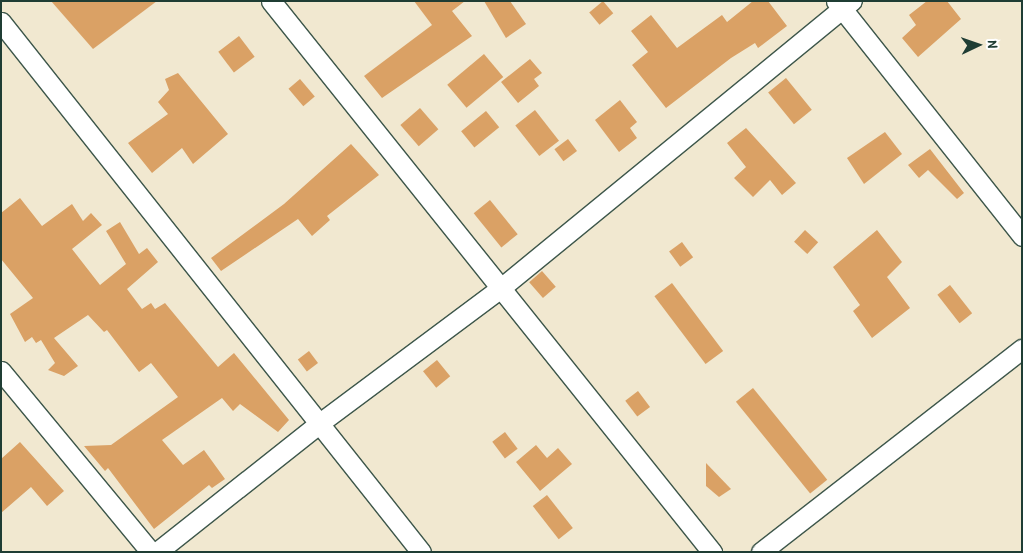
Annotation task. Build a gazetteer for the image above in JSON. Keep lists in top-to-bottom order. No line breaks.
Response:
{"north":"right"}
